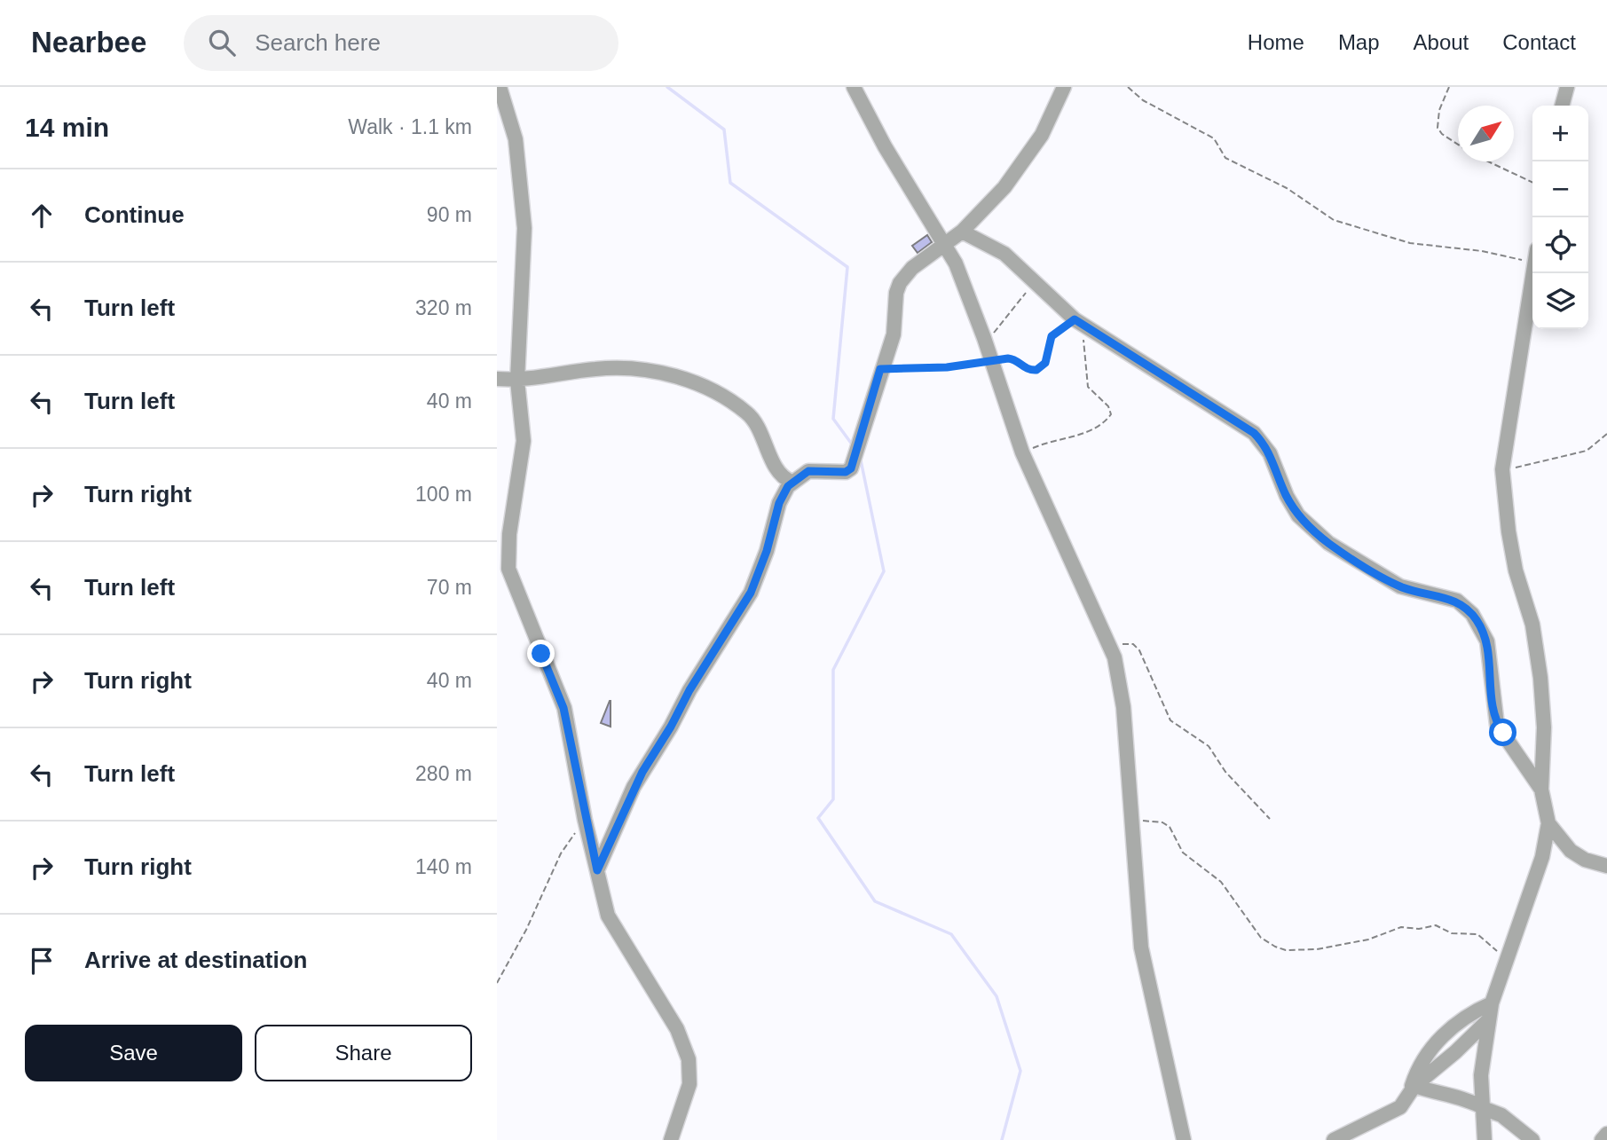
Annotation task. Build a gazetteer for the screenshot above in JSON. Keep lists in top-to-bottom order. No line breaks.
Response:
{"north":"top right","page":{"header":"Nearbee","search":"Search here","nav":["Home","Map","About","Contact"],"heading":["14 min","Walk · 1.1 km"],"map_buttons":["+","−"],"list":[["Continue","90 m"],["Turn left","320 m"],["Turn left","40 m"],["Turn right","100 m"],["Turn left","70 m"],["Turn right","40 m"],["Turn left","280 m"],["Turn right","140 m"],"Arrive at destination"],"buttons":["Save","Share"]}}
